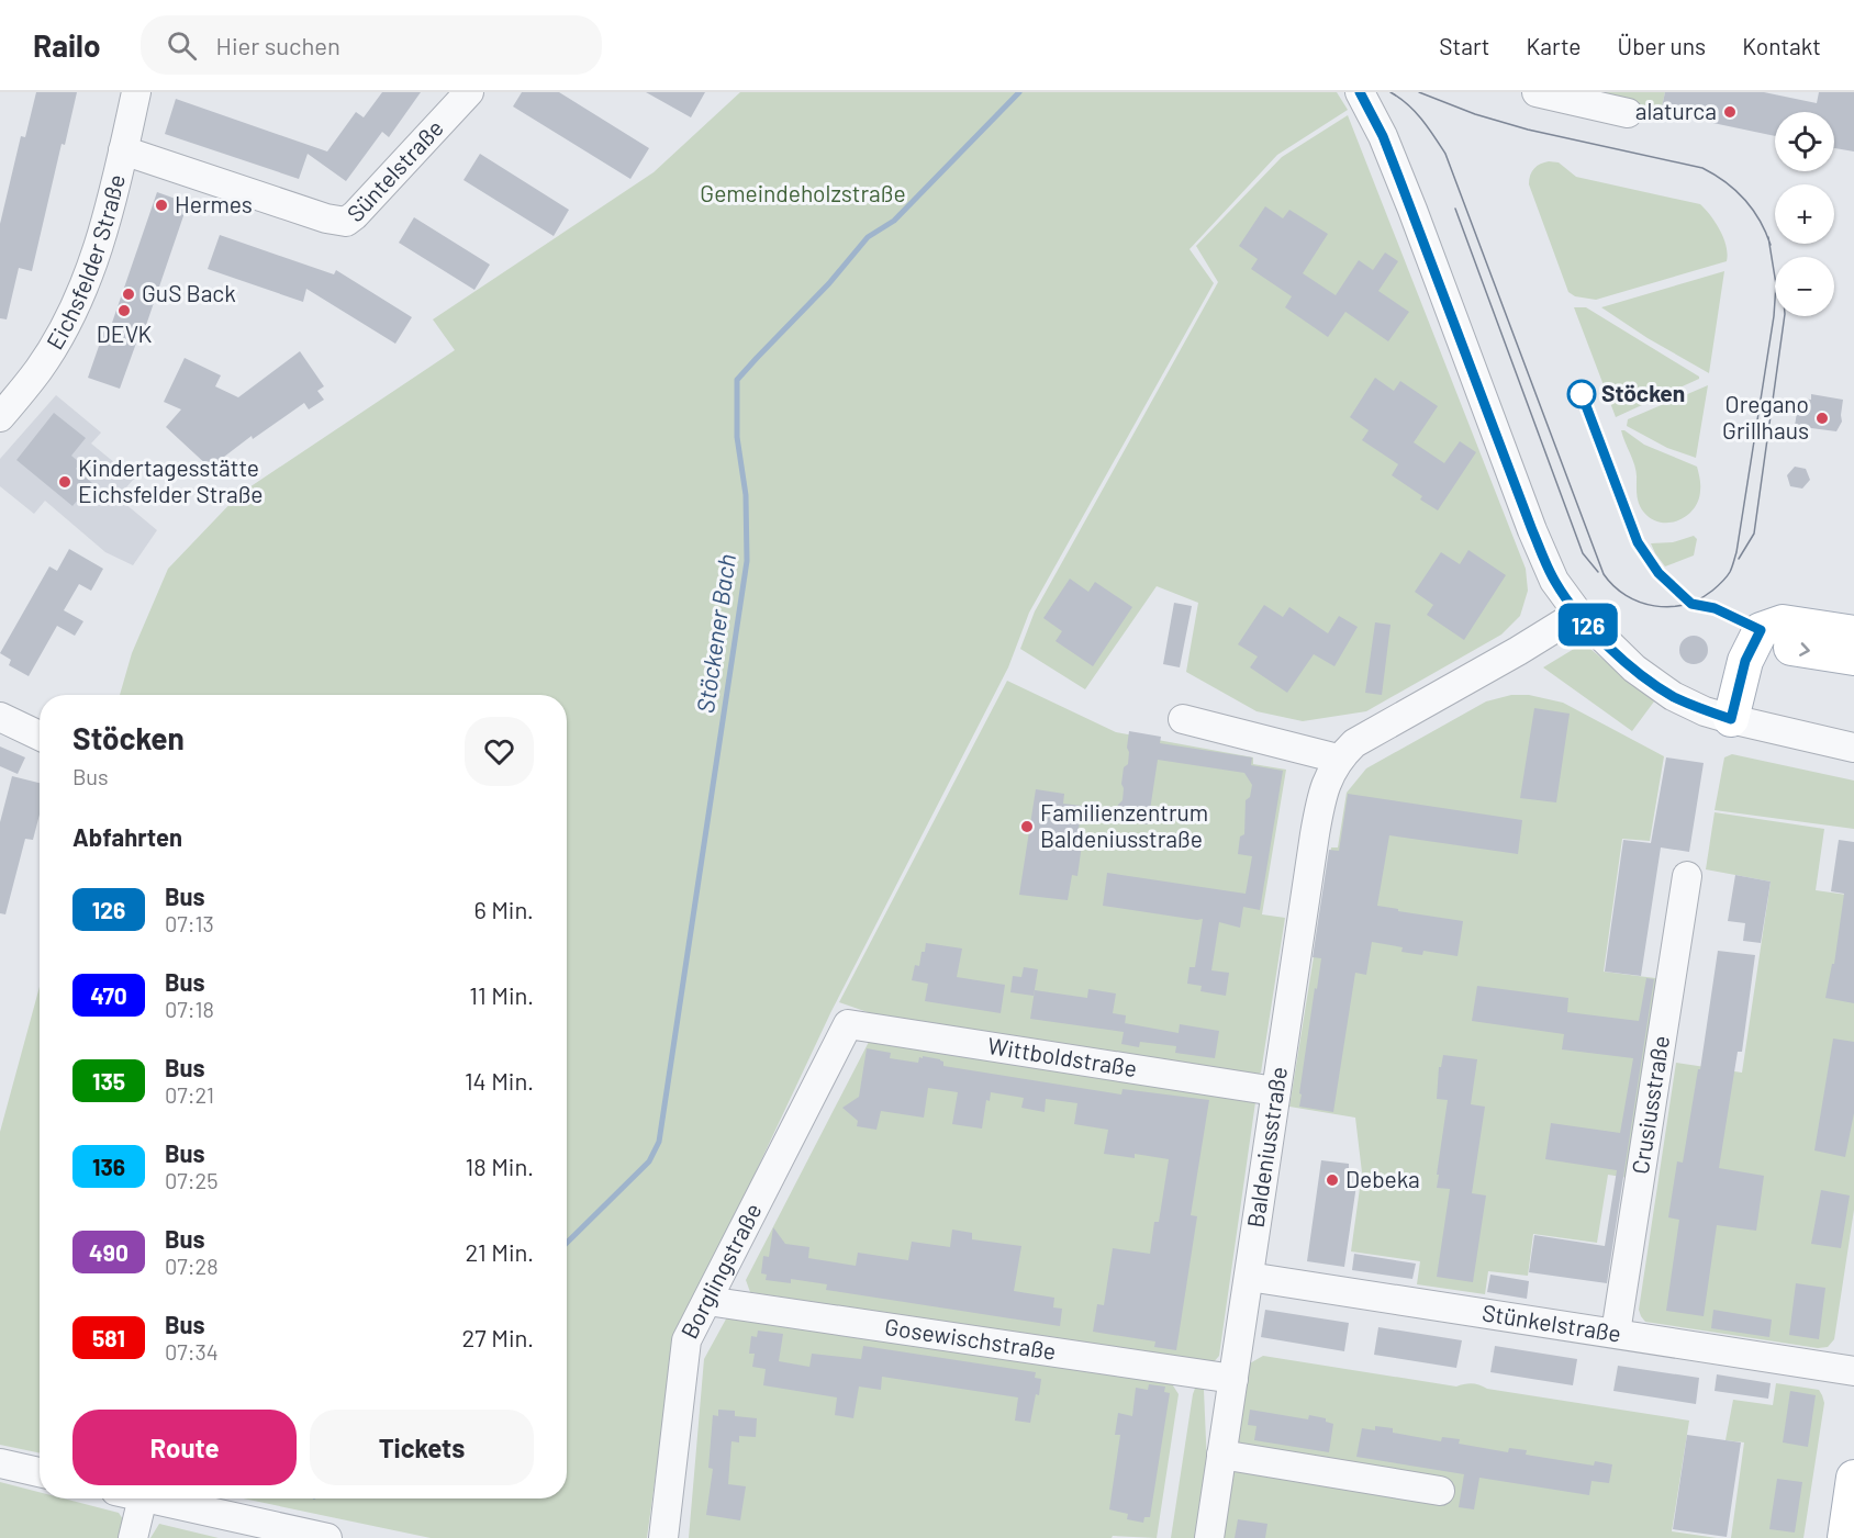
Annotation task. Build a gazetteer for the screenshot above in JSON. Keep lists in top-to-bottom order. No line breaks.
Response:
{"streets":{"street":["Süntelstraße","Eichsfelder Straße","Wittboldstraße","Crusiusstraße","Baldeniusstraße","Borglingstraße","Stünkelstraße","Gosewischstraße"]},"crossings":[["Süntelstraße","Eichsfelder Straße"],["Wittboldstraße","Baldeniusstraße"],["Wittboldstraße","Borglingstraße"],["Crusiusstraße","Stünkelstraße"],["Baldeniusstraße","Stünkelstraße"],["Baldeniusstraße","Gosewischstraße"],["Borglingstraße","Gosewischstraße"]],"water":["Stöckener Bach"],"parks":["Gemeindeholzstraße"],"places":["alaturca","Hermes","GuS Back","DEVK","Stöcken","Oregano Grillhaus","Kindertagesstätte Eichsfelder Straße","Familienzentrum Baldeniusstraße","Debeka"],"lines":["bus line 126"],"page":{"header":"Railo","search":"Hier suchen","nav":["Start","Karte","Über uns","Kontakt"],"on_map":"126","map_buttons":["+","−"],"heading":[["Stöcken","Bus"],"Abfahrten"],"list":[{"mark":"126","name":"Bus","note":"07:13","value":"6 Min."},{"mark":"470","name":"Bus","note":"07:18","value":"11 Min."},{"mark":"135","name":"Bus","note":"07:21","value":"14 Min."},{"mark":"136","name":"Bus","note":"07:25","value":"18 Min."},{"mark":"490","name":"Bus","note":"07:28","value":"21 Min."},{"mark":"581","name":"Bus","note":"07:34","value":"27 Min."}],"buttons":["Route","Tickets"]}}
